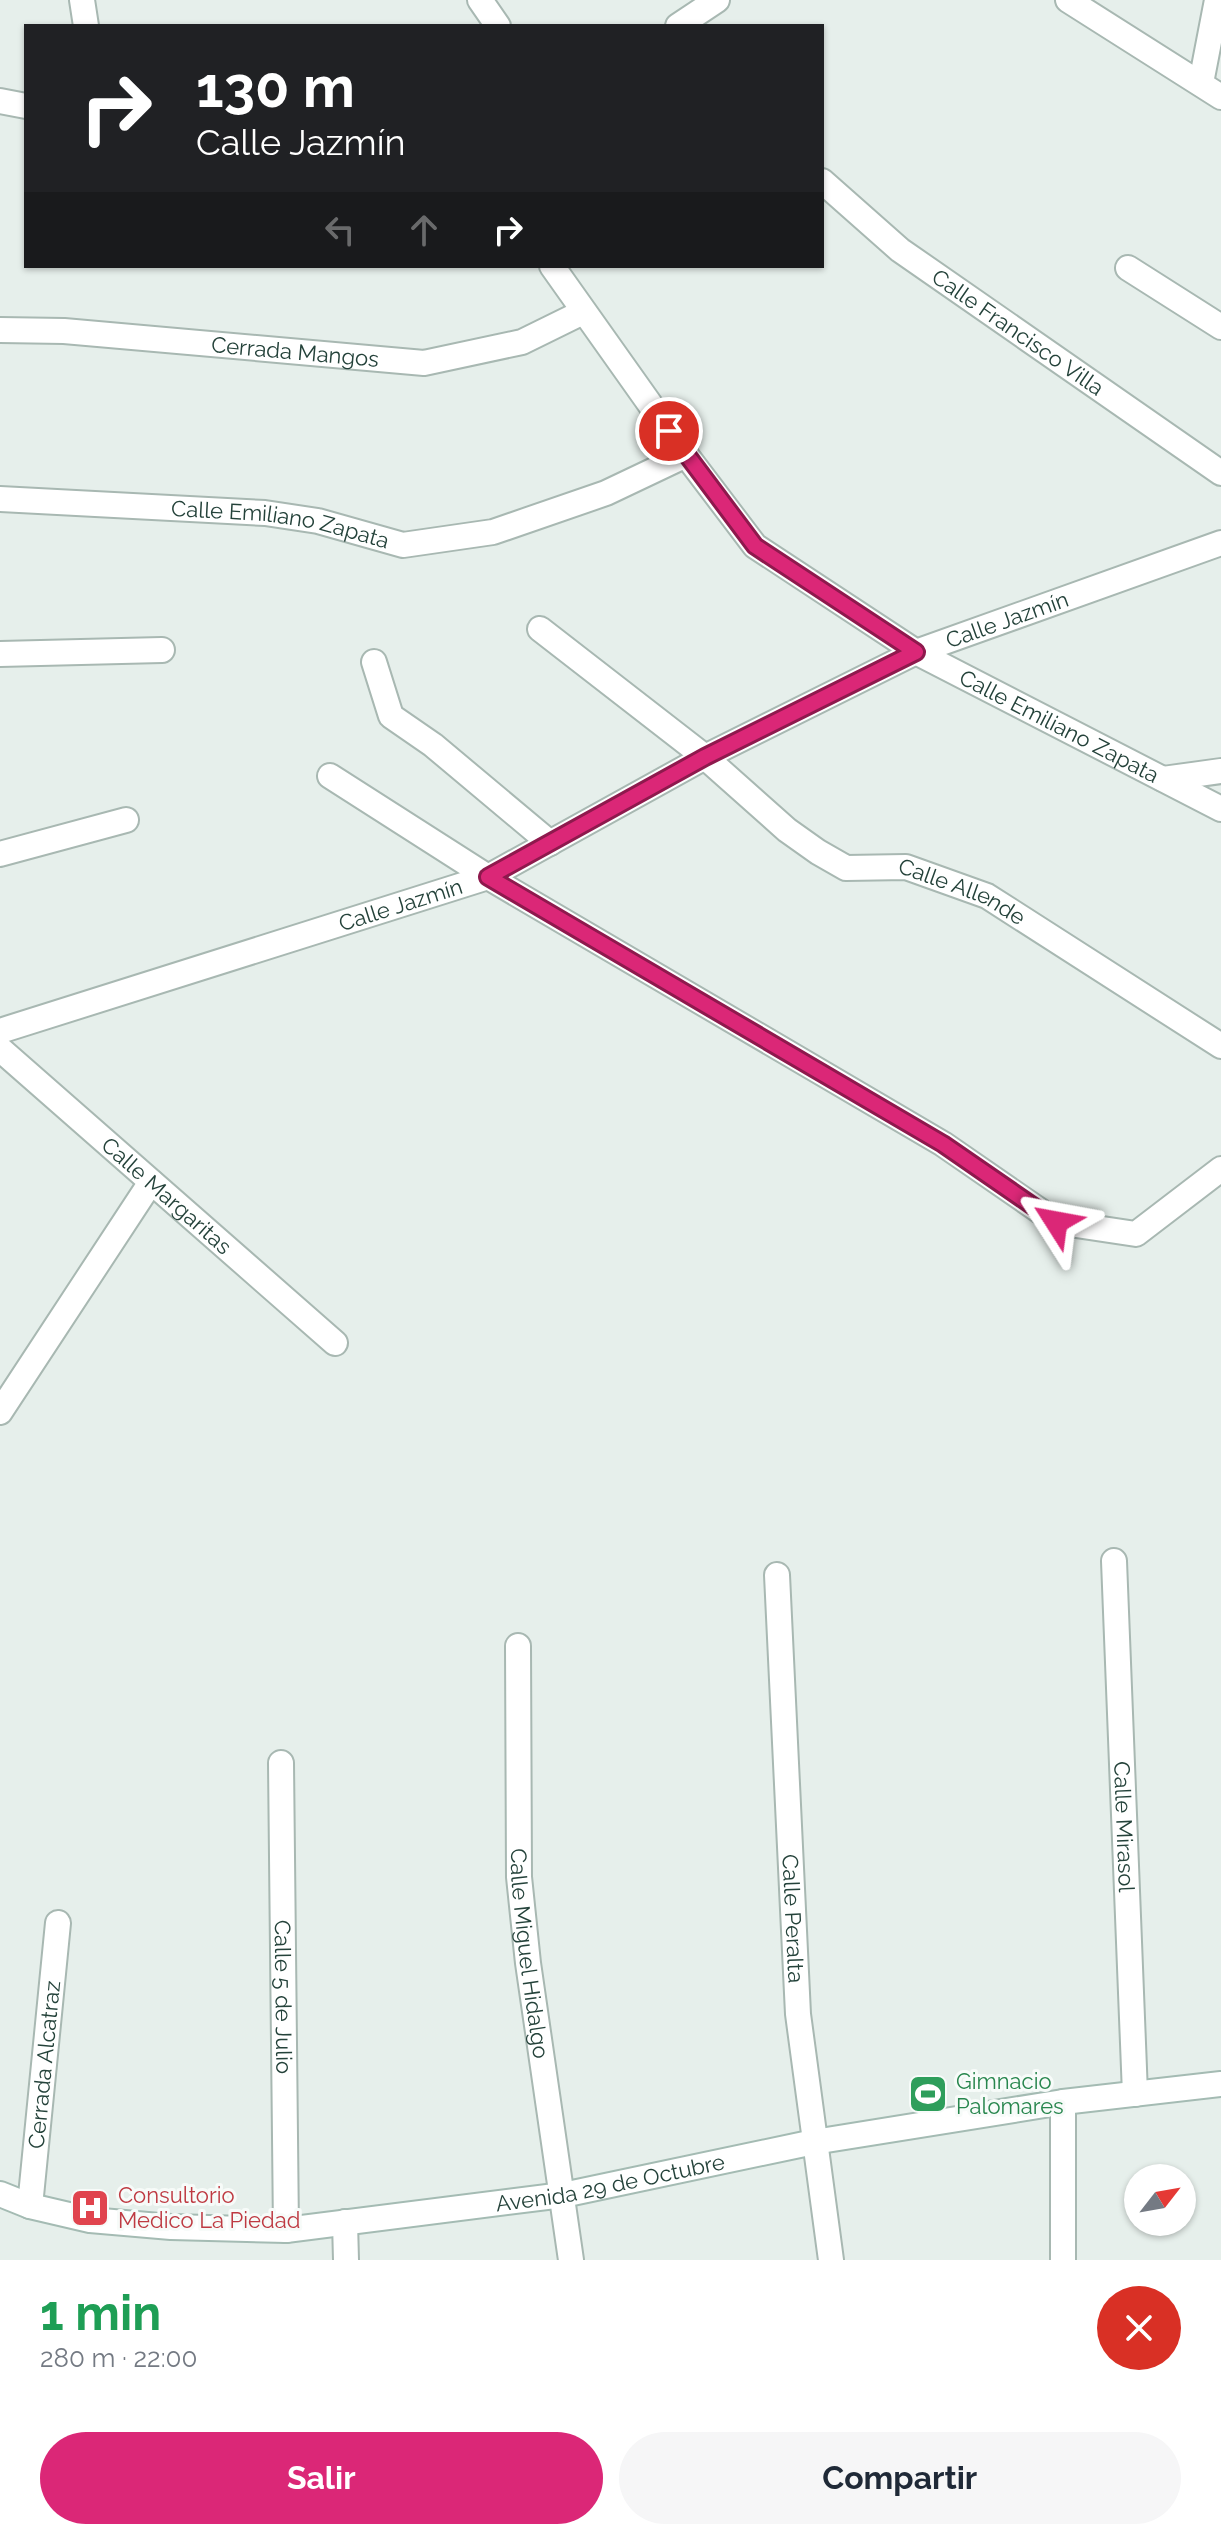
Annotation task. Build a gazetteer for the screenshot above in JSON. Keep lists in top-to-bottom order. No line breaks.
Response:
{"streets":{"street":["Calle Francisco Villa","Cerrada Mangos","Calle Emiliano Zapata","Calle Jazmín","Calle Allende","Calle Margaritas","Calle Mirasol","Calle Peralta","Calle Miguel Hidalgo","Calle 5 de Julio","Cerrada Alcatraz","Avenida 29 de Octubre"]},"crossings":[["Cerrada Mangos","Calle Emiliano Zapata"],["Calle Emiliano Zapata","Calle Jazmín"],["Calle Jazmín","Calle Allende"],["Calle Mirasol","Avenida 29 de Octubre"],["Calle Peralta","Avenida 29 de Octubre"],["Calle Miguel Hidalgo","Avenida 29 de Octubre"],["Calle 5 de Julio","Avenida 29 de Octubre"],["Cerrada Alcatraz","Avenida 29 de Octubre"]],"places":{"sports":["Gimnacio Palomares"],"hospital":["Consultorio Medico La Piedad"]},"north":"top right","page":{"turn":["130 m","Calle Jazmín"],"heading":["1 min","280 m · 22:00"],"buttons":["Salir","Compartir"]}}
